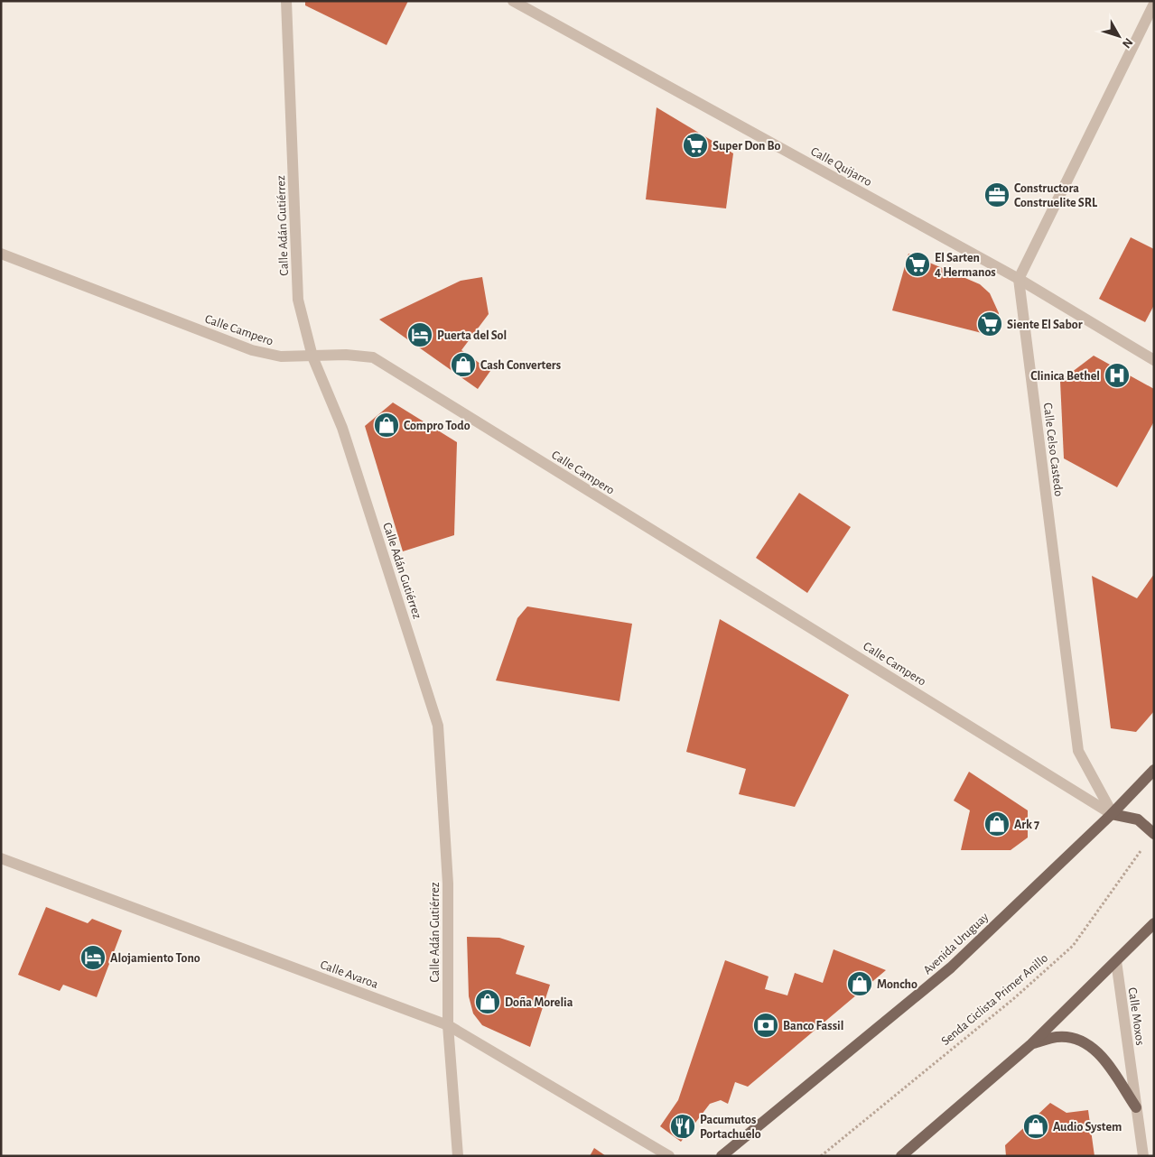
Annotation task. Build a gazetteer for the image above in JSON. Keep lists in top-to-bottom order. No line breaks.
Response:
{"streets":{"main road":["Avenida Uruguay"],"street":["Calle Quijarro","Calle Adán Gutiérrez","Calle Campero","Calle Celso Castedo","Calle Avaroa","Calle Moxos"],"path":["Senda Ciclista Primer Anillo"]},"crossings":[["Calle Quijarro","Calle Celso Castedo"],["Calle Adán Gutiérrez","Calle Campero"],["Calle Adán Gutiérrez","Calle Avaroa"],["Calle Campero","Calle Celso Castedo"],["Calle Campero","Avenida Uruguay"],["Calle Celso Castedo","Avenida Uruguay"]],"places":{"supermarket":["Super Don Bo","El Sarten 4 Hermanos","Siente El Sabor"],"office":["Constructora Construelite SRL"],"hotel":["Puerta del Sol","Alojamiento Tono"],"shop":["Cash Converters","Compro Todo","Ark 7","Moncho","Doña Morelia","Audio System"],"hospital":["Clinica Bethel"],"bank":["Banco Fassil"],"restaurant":["Pacumutos Portachuelo"]},"north":"bottom right"}
